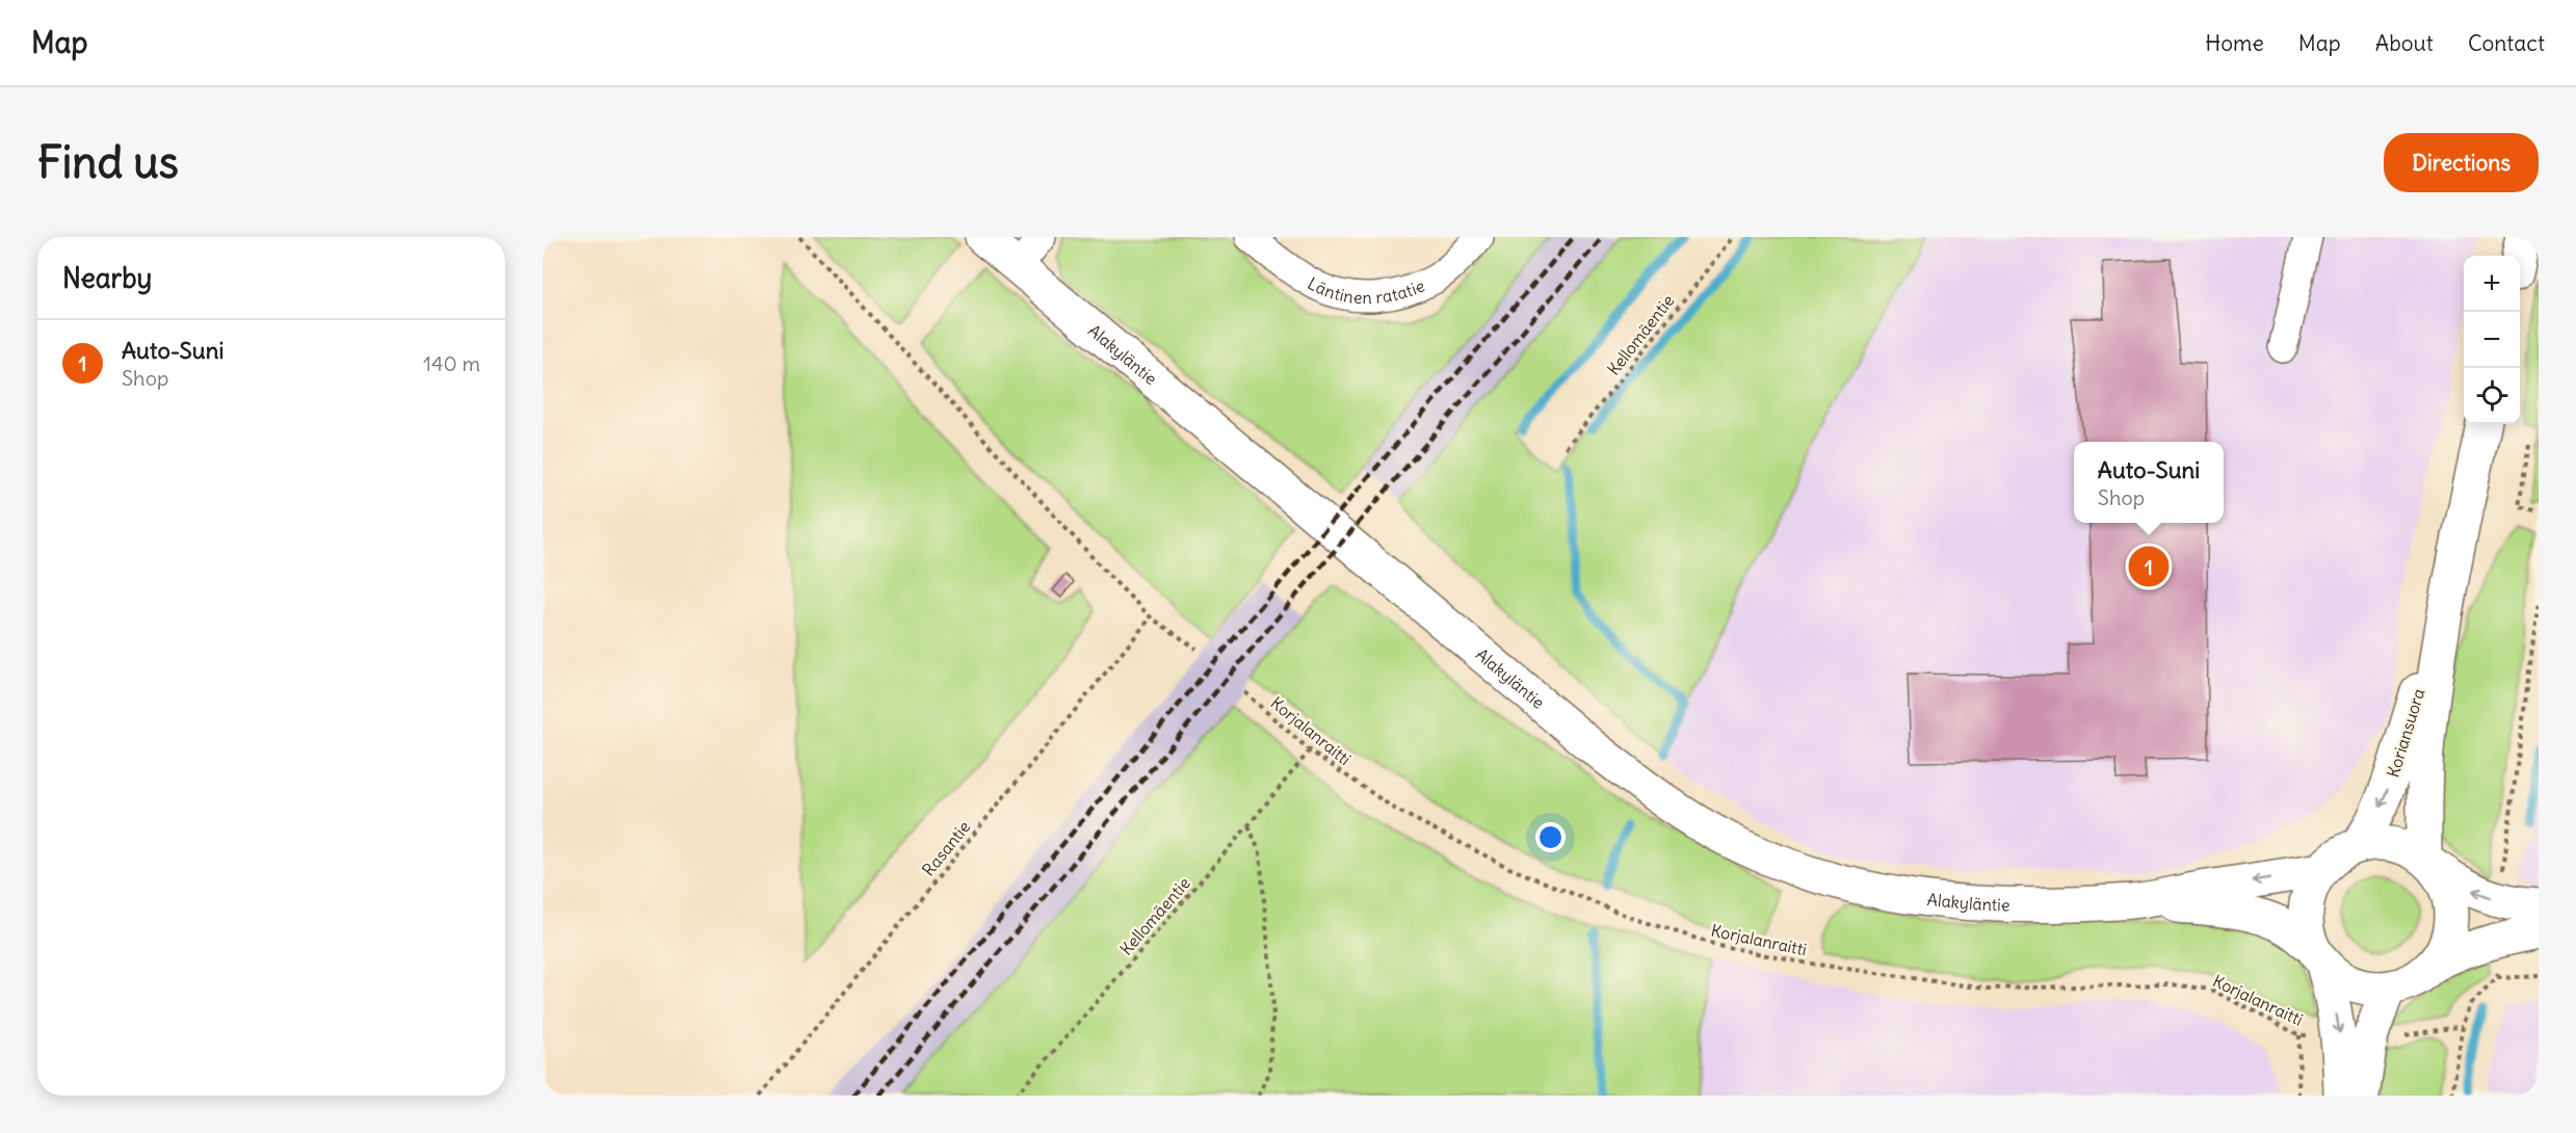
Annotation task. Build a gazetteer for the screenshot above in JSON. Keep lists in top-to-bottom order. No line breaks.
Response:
{"streets":{"street":["Läntinen ratatie","Alakyläntie","Koriansuora"],"path":["Kellomäentie","Korjalanraitti","Rasantie"]},"crossings":[["Kellomäentie","Korjalanraitti"],["Alakyläntie","Koriansuora"]],"page":{"header":"Map","nav":["Home","Map","About","Contact"],"buttons":"Directions","title":"Find us","heading":"Nearby","map_buttons":["+","−"],"list":[{"mark":"1","name":"Auto-Suni","note":"Shop","value":"140 m"}],"popup":["Auto-Suni","Shop"],"pins":"1"}}
